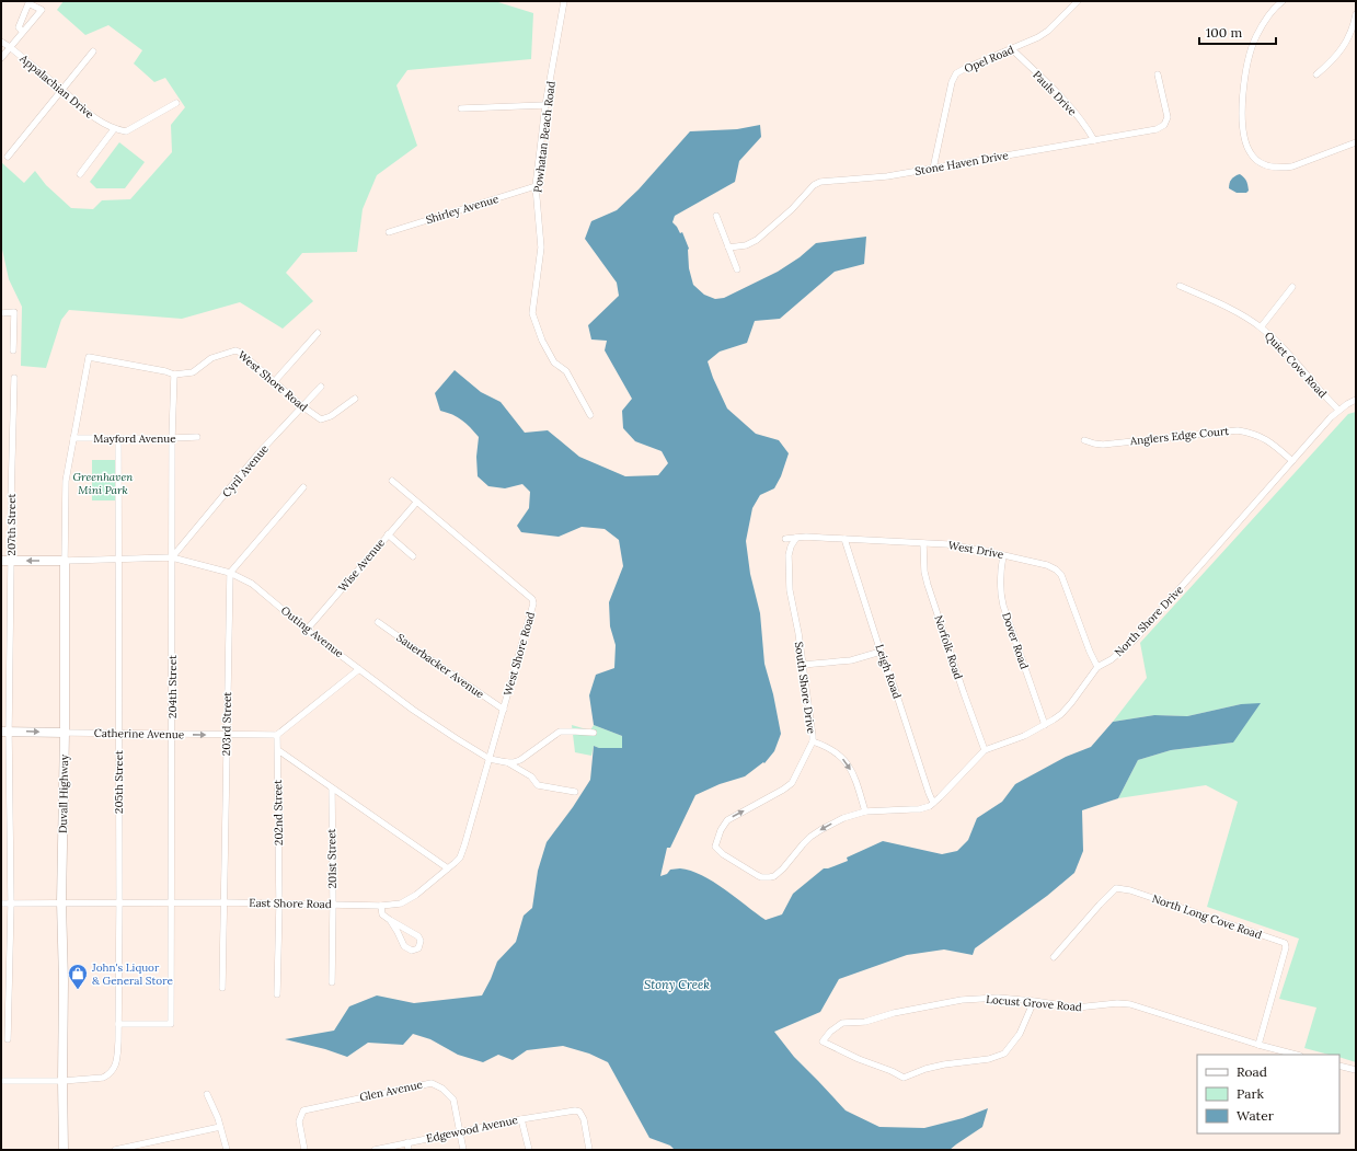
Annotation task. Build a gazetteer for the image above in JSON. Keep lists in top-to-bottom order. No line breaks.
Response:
{"streets":{"street":["Opel Road","Appalachian Drive","Pauls Drive","Powhatan Beach Road","Stone Haven Drive","Shirley Avenue","Quiet Cove Road","West Shore Road","Anglers Edge Court","Mayford Avenue","Cyril Avenue","207th Street","West Drive","Wise Avenue","North Shore Drive","Outing Avenue","Dover Road","Norfolk Road","Sauerbacker Avenue","Leigh Road","204th Street","South Shore Drive","203rd Street","Catherine Avenue","205th Street","Duvall Highway","202nd Street","201st Street","East Shore Road","North Long Cove Road","Locust Grove Road","Glen Avenue","Edgewood Avenue"]},"crossings":[["Opel Road","Pauls Drive"],["Opel Road","Stone Haven Drive"],["Pauls Drive","Stone Haven Drive"],["Powhatan Beach Road","Shirley Avenue"],["Quiet Cove Road","North Shore Drive"],["West Shore Road","Mayford Avenue"],["West Shore Road","Cyril Avenue"],["West Shore Road","Wise Avenue"],["West Shore Road","Outing Avenue"],["West Shore Road","Sauerbacker Avenue"],["West Shore Road","204th Street"],["West Shore Road","Duvall Highway"],["West Shore Road","East Shore Road"],["Anglers Edge Court","North Shore Drive"],["Mayford Avenue","204th Street"],["Mayford Avenue","205th Street"],["Mayford Avenue","Duvall Highway"],["Cyril Avenue","Outing Avenue"],["Cyril Avenue","204th Street"],["207th Street","Outing Avenue"],["207th Street","Catherine Avenue"],["207th Street","East Shore Road"],["West Drive","North Shore Drive"],["West Drive","Dover Road"],["West Drive","Norfolk Road"],["West Drive","Leigh Road"],["West Drive","South Shore Drive"],["Wise Avenue","Outing Avenue"],["North Shore Drive","Dover Road"],["North Shore Drive","Norfolk Road"],["North Shore Drive","Leigh Road"],["North Shore Drive","South Shore Drive"],["Outing Avenue","204th Street"],["Outing Avenue","203rd Street"],["Outing Avenue","205th Street"],["Outing Avenue","Duvall Highway"],["Outing Avenue","East Shore Road"],["204th Street","Catherine Avenue"],["204th Street","205th Street"],["204th Street","East Shore Road"],["203rd Street","Catherine Avenue"],["203rd Street","East Shore Road"],["Catherine Avenue","205th Street"],["Catherine Avenue","Duvall Highway"],["Catherine Avenue","202nd Street"],["205th Street","Duvall Highway"],["205th Street","East Shore Road"],["Duvall Highway","East Shore Road"],["202nd Street","East Shore Road"],["201st Street","East Shore Road"],["North Long Cove Road","Locust Grove Road"],["Glen Avenue","Edgewood Avenue"]],"one_way":["South Shore Drive","Catherine Avenue"],"water":["Stony Creek"],"parks":["Greenhaven Mini Park"],"places":{"shop":["John's Liquor & General Store"]},"legend":["Road","Park","Water"],"scale_bar":"100 m"}
